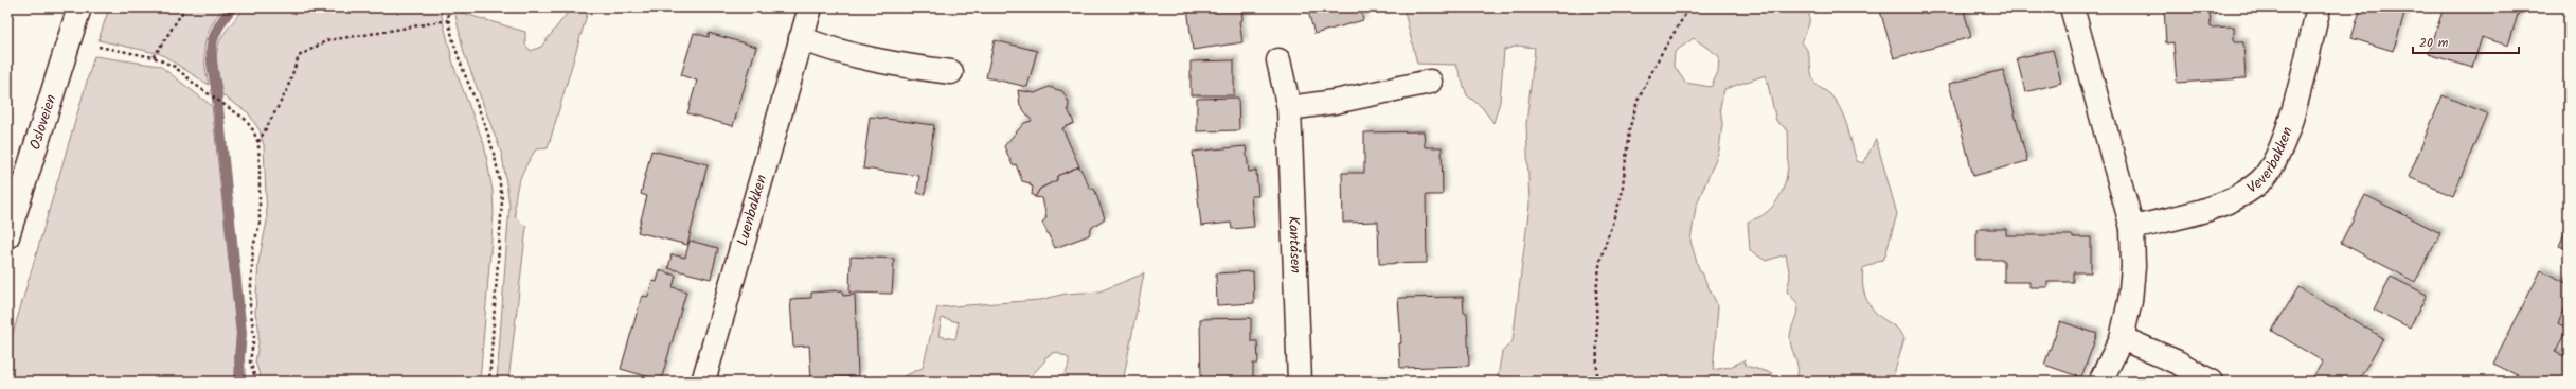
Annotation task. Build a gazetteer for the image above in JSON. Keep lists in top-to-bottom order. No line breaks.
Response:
{"streets":{"street":["Osloveien","Veverbakken","Luenbakken","Kantåsen"]},"scale_bar":"20 m"}
